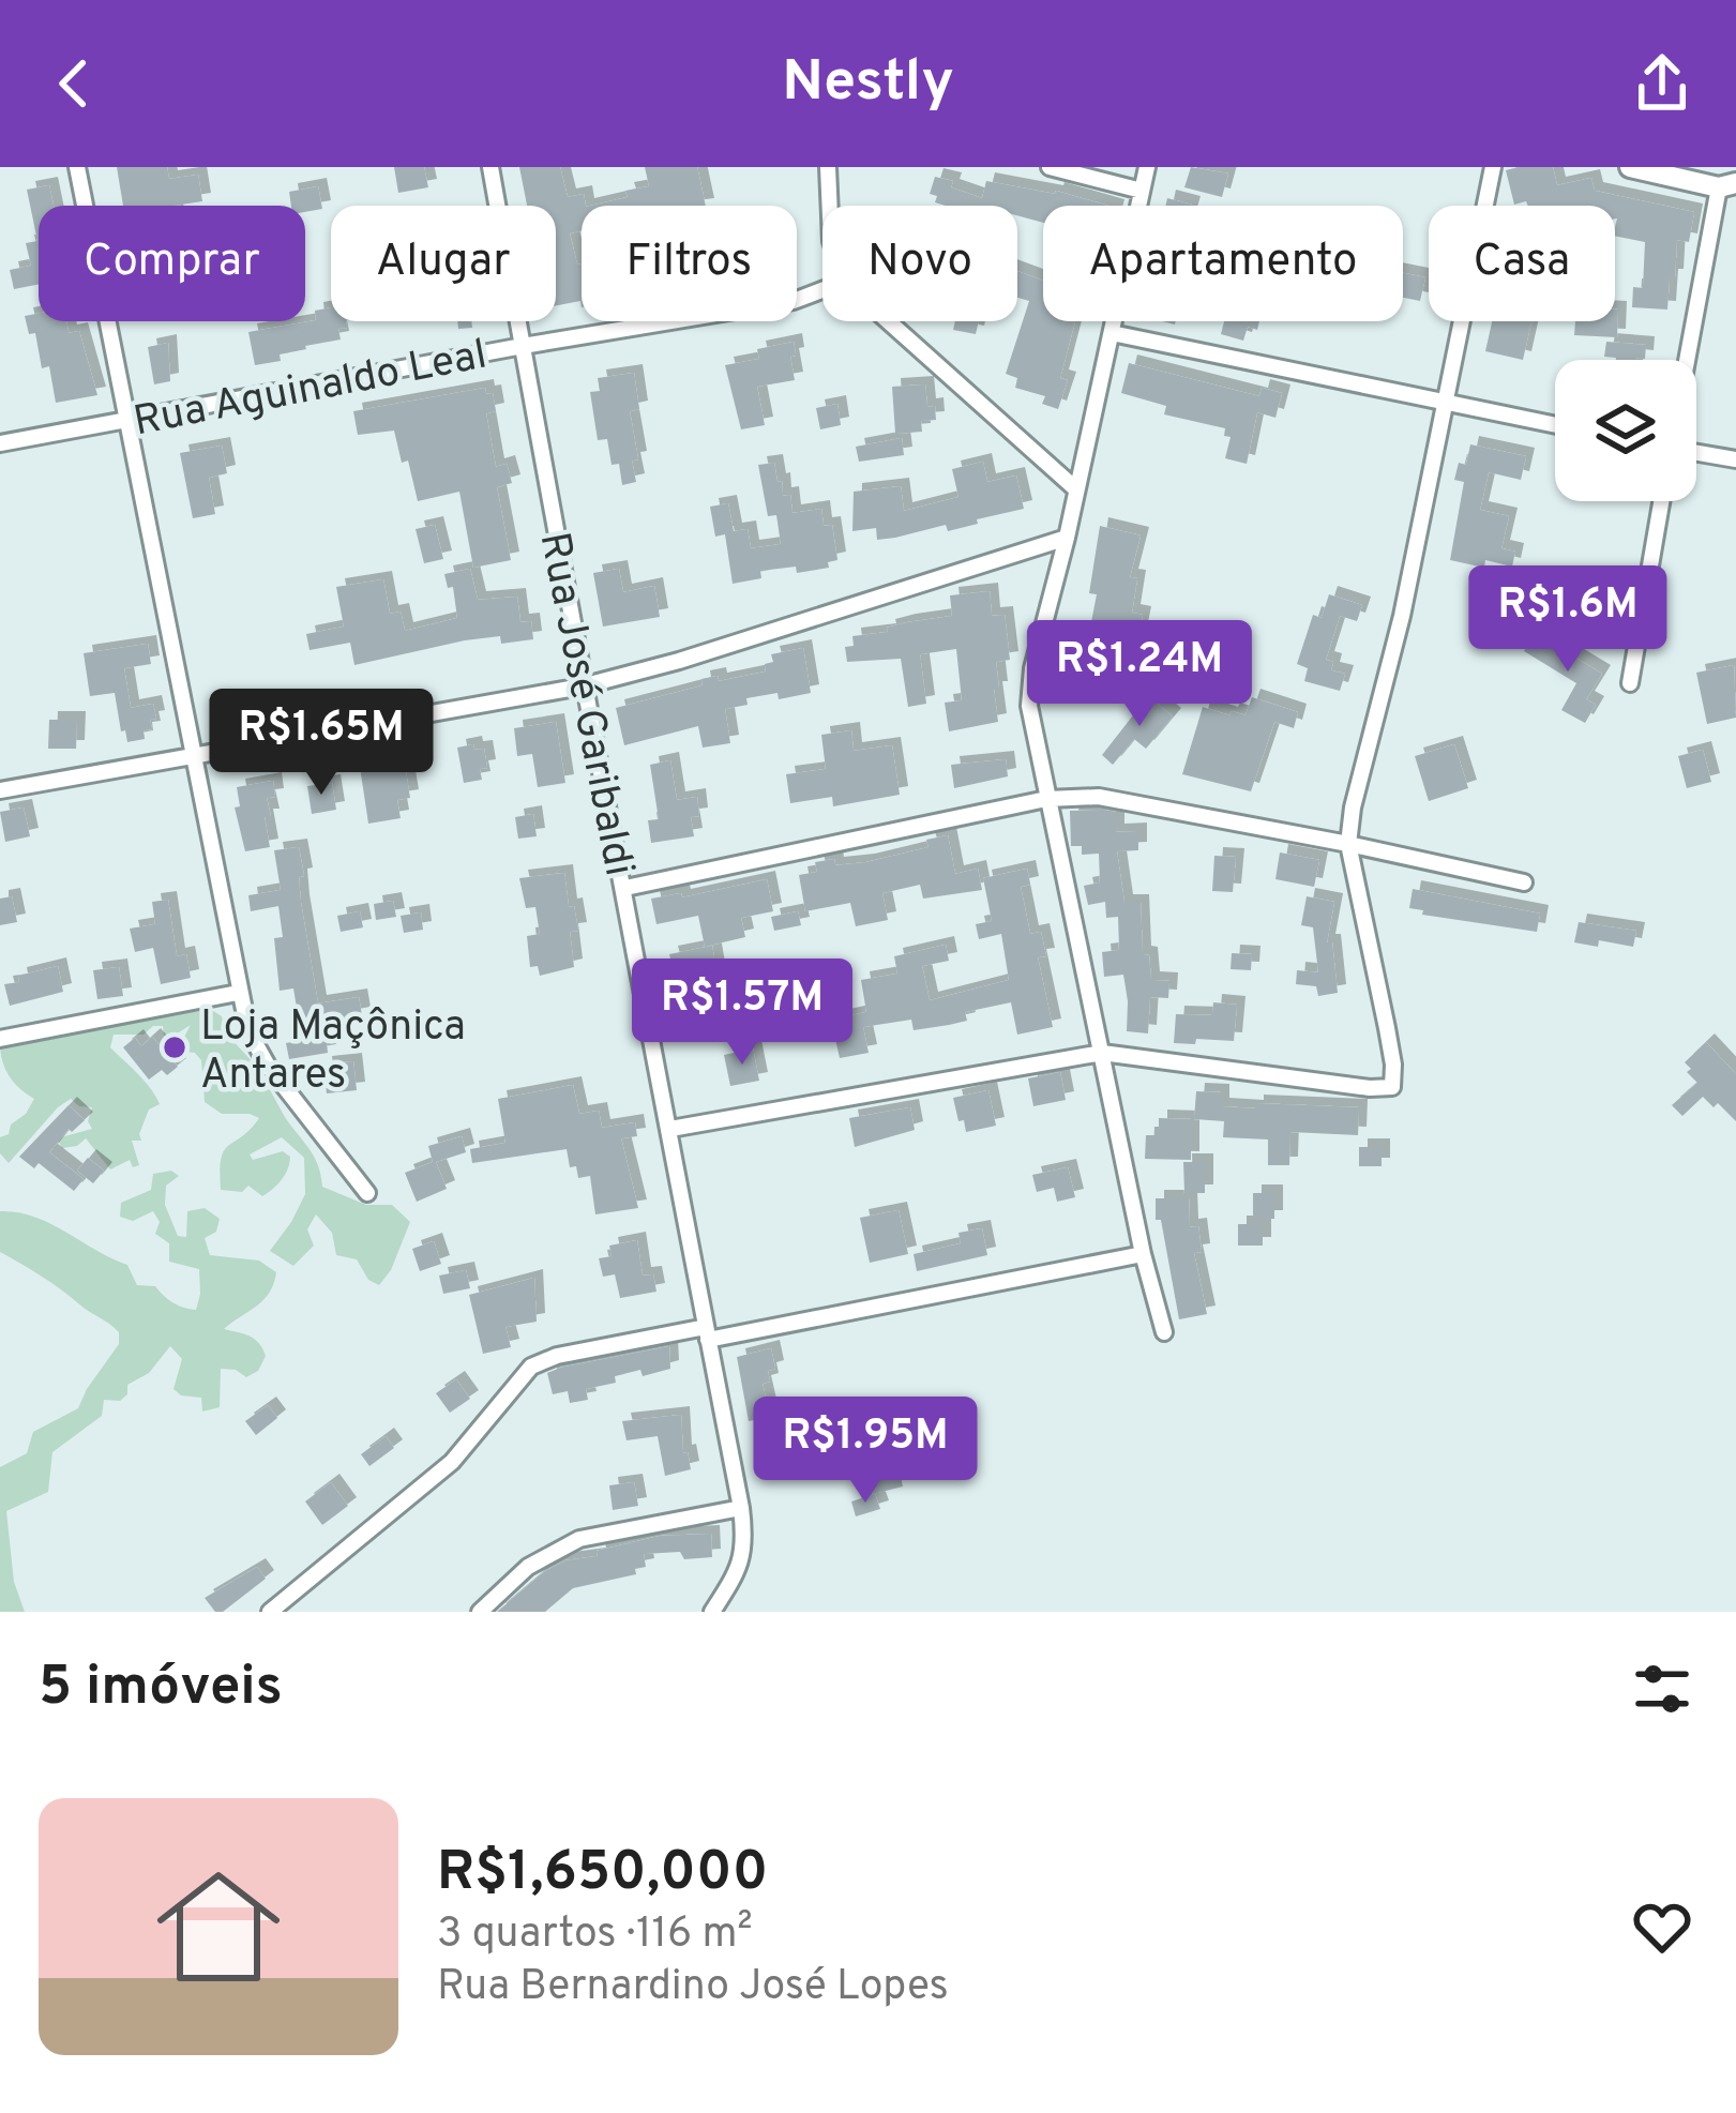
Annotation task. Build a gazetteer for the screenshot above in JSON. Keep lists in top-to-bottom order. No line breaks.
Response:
{"streets":{"street":["Rua Aguinaldo Leal","Rua José Garibaldi"]},"crossings":[["Rua Aguinaldo Leal","Rua José Garibaldi"]],"places":["Loja Maçônica Antares"],"page":{"header":"Nestly","chip":["Comprar","Alugar","Filtros","Novo","Apartamento","Casa"],"price":["R$1.6M","R$1.24M","R$1.65M","R$1.57M","R$1.95M"],"heading":"5 imóveis","list":[{"name":"R$1,650,000","note":"3 quartos · 116 m² · Rua Bernardino José Lopes"}]}}
